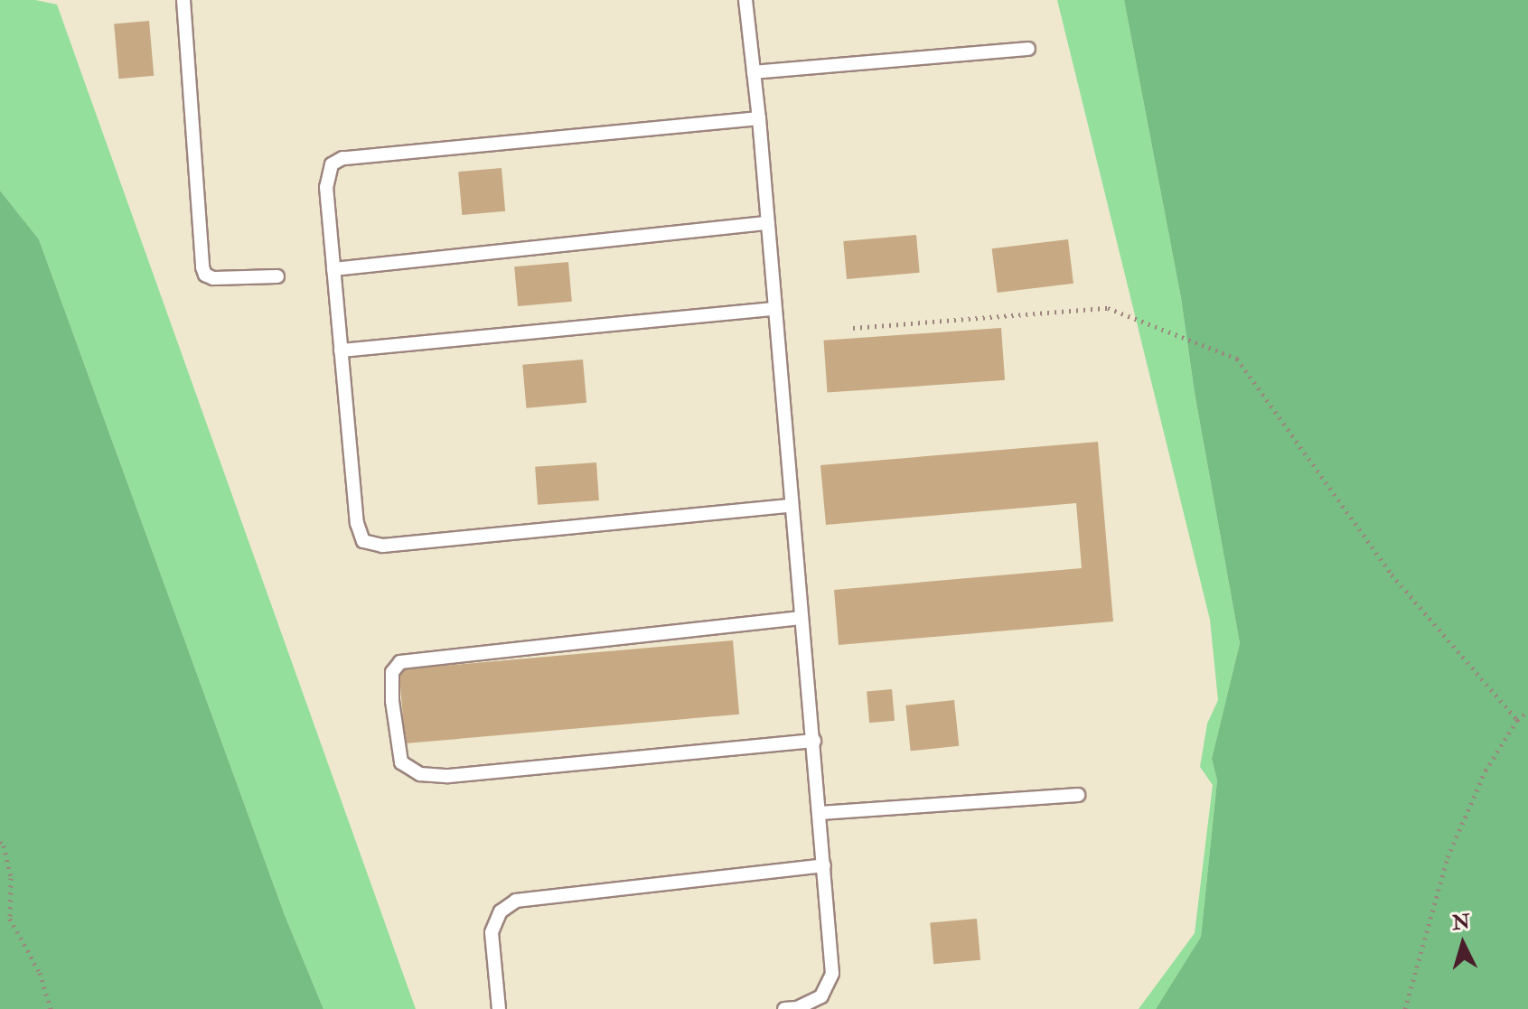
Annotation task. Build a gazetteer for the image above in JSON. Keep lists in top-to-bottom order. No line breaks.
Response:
{"north":"top"}
